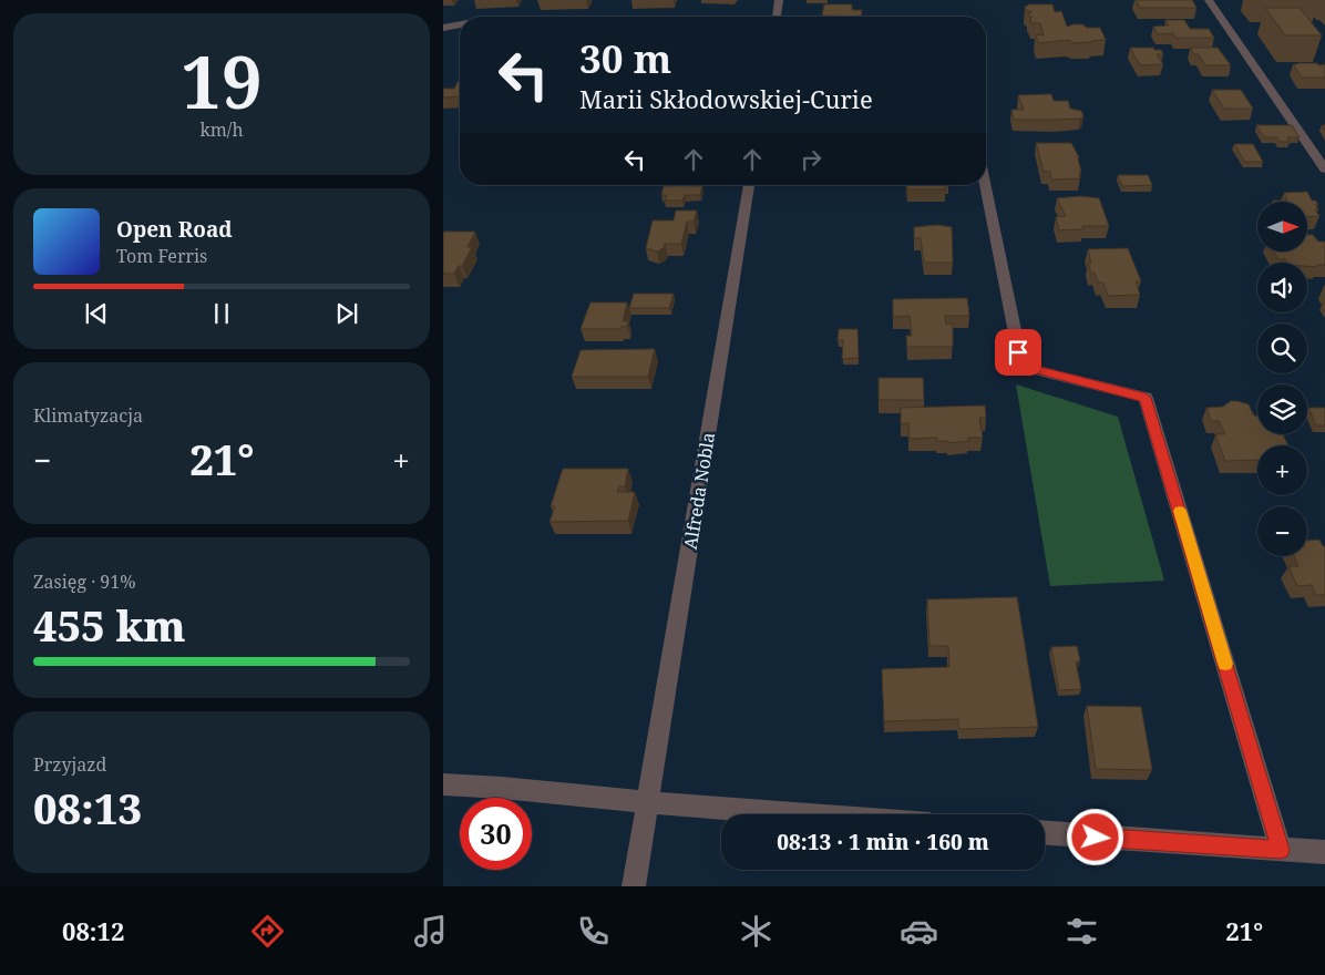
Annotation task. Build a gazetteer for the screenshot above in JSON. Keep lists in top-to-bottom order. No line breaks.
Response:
{"streets":{"street":["Alfreda Nobla"]},"north":"right","page":{"tile":[["19","km/h"],"Klimatyzacja",["Zasięg · 91%","455 km"],["Przyjazd","08:13"]],"turn":["30 m","Marii Skłodowskiej-Curie"],"map_buttons":["+","−"],"song":["Open Road","Tom Ferris"],"heat":["−","21°","+"],"limit":"30","trip":"08:13 · 1 min · 160 m","tabs":["08:12","21°"]}}
